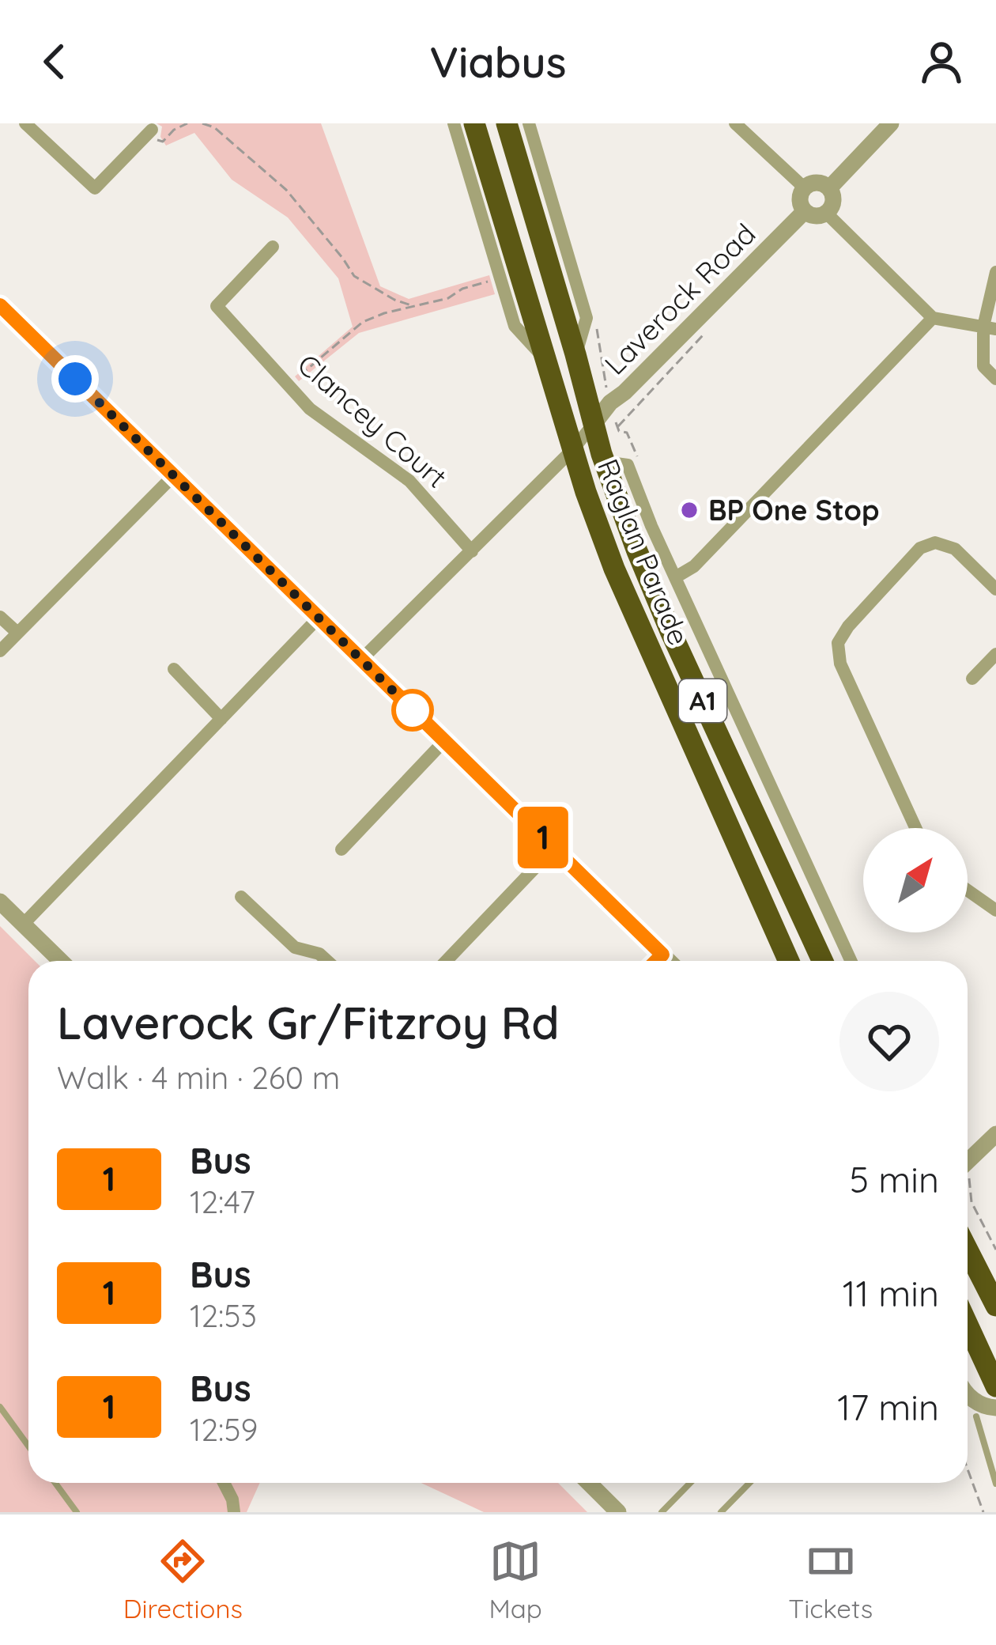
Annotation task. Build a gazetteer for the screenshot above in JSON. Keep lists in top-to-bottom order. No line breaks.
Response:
{"streets":{"highway":["Raglan Parade","A1"],"street":["Laverock Road","Clancey Court"]},"crossings":[["Laverock Road","Raglan Parade"]],"places":["BP One Stop"],"lines":["bus line 1"],"north":"top right","page":{"header":"Viabus","on_map":"1","heading":["Laverock Gr/Fitzroy Rd","Walk · 4 min · 260 m"],"list":[{"mark":"1","name":"Bus","note":"12:47","value":"5 min"},{"mark":"1","name":"Bus","note":"12:53","value":"11 min"},{"mark":"1","name":"Bus","note":"12:59","value":"17 min"}],"tabs":["Directions","Map","Tickets"]}}
